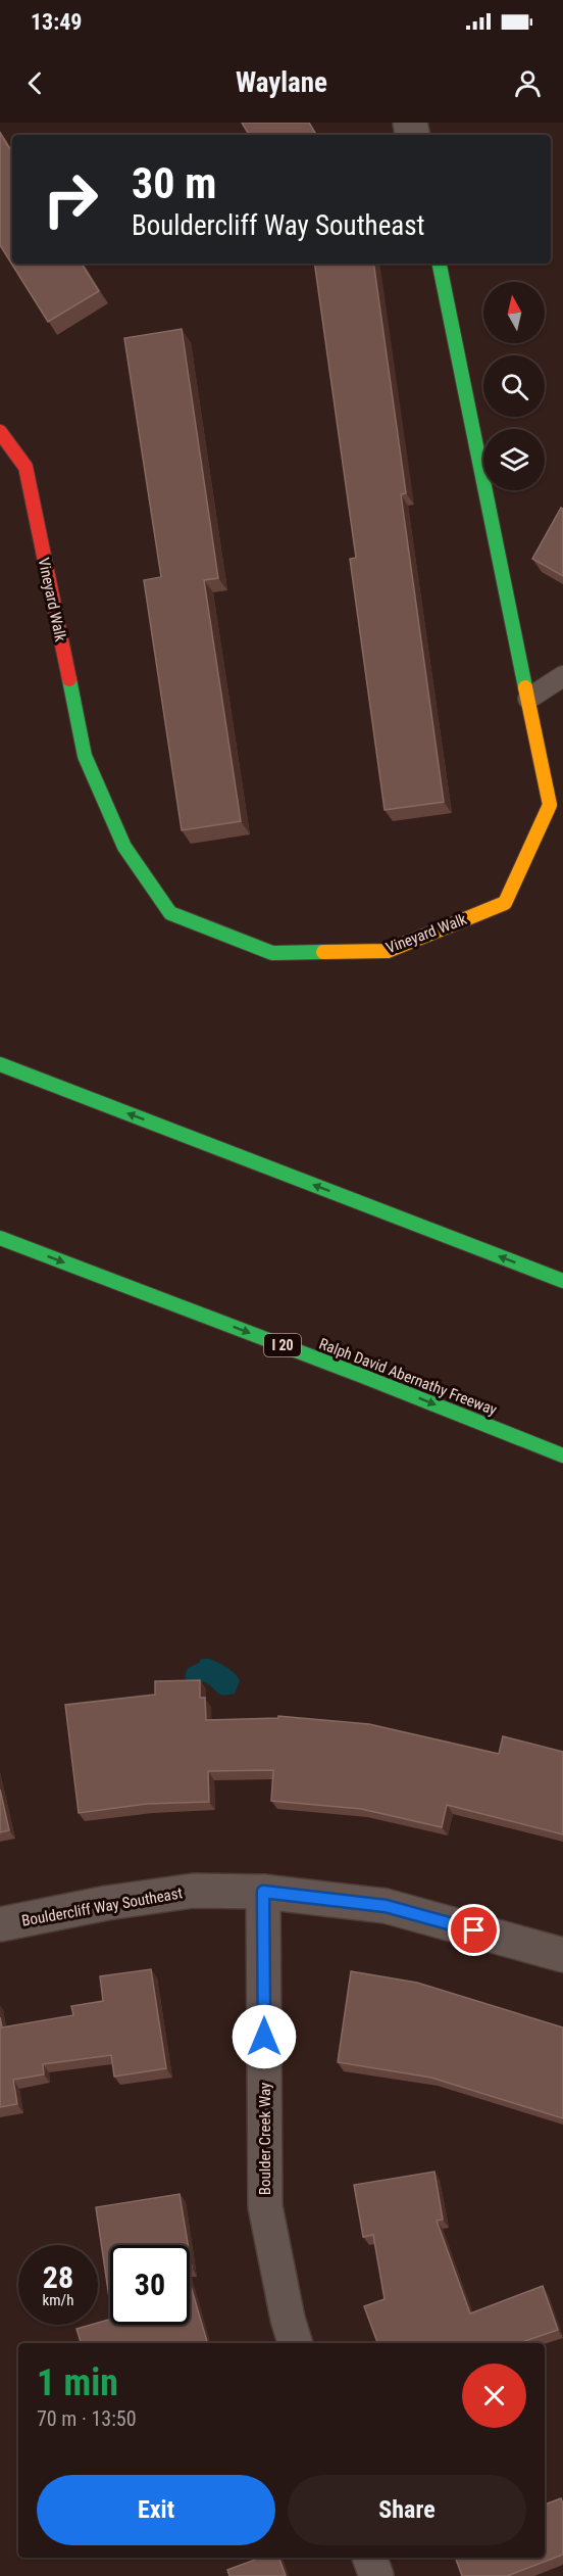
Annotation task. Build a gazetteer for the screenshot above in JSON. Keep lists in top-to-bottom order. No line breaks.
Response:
{"streets":{"main road":["Vineyard Walk","I 20","Ralph David Abernathy Freeway"],"street":["Bouldercliff Way Southeast","Boulder Creek Way"]},"crossings":[["Bouldercliff Way Southeast","Boulder Creek Way"]],"one_way":["Ralph David Abernathy Freeway"],"north":"top","page":{"status":"13:49","header":"Waylane","turn":["30 m","Bouldercliff Way Southeast"],"speed":"28 km/h","limit":"30","heading":["1 min","70 m · 13:50"],"buttons":["Exit","Share"]}}
